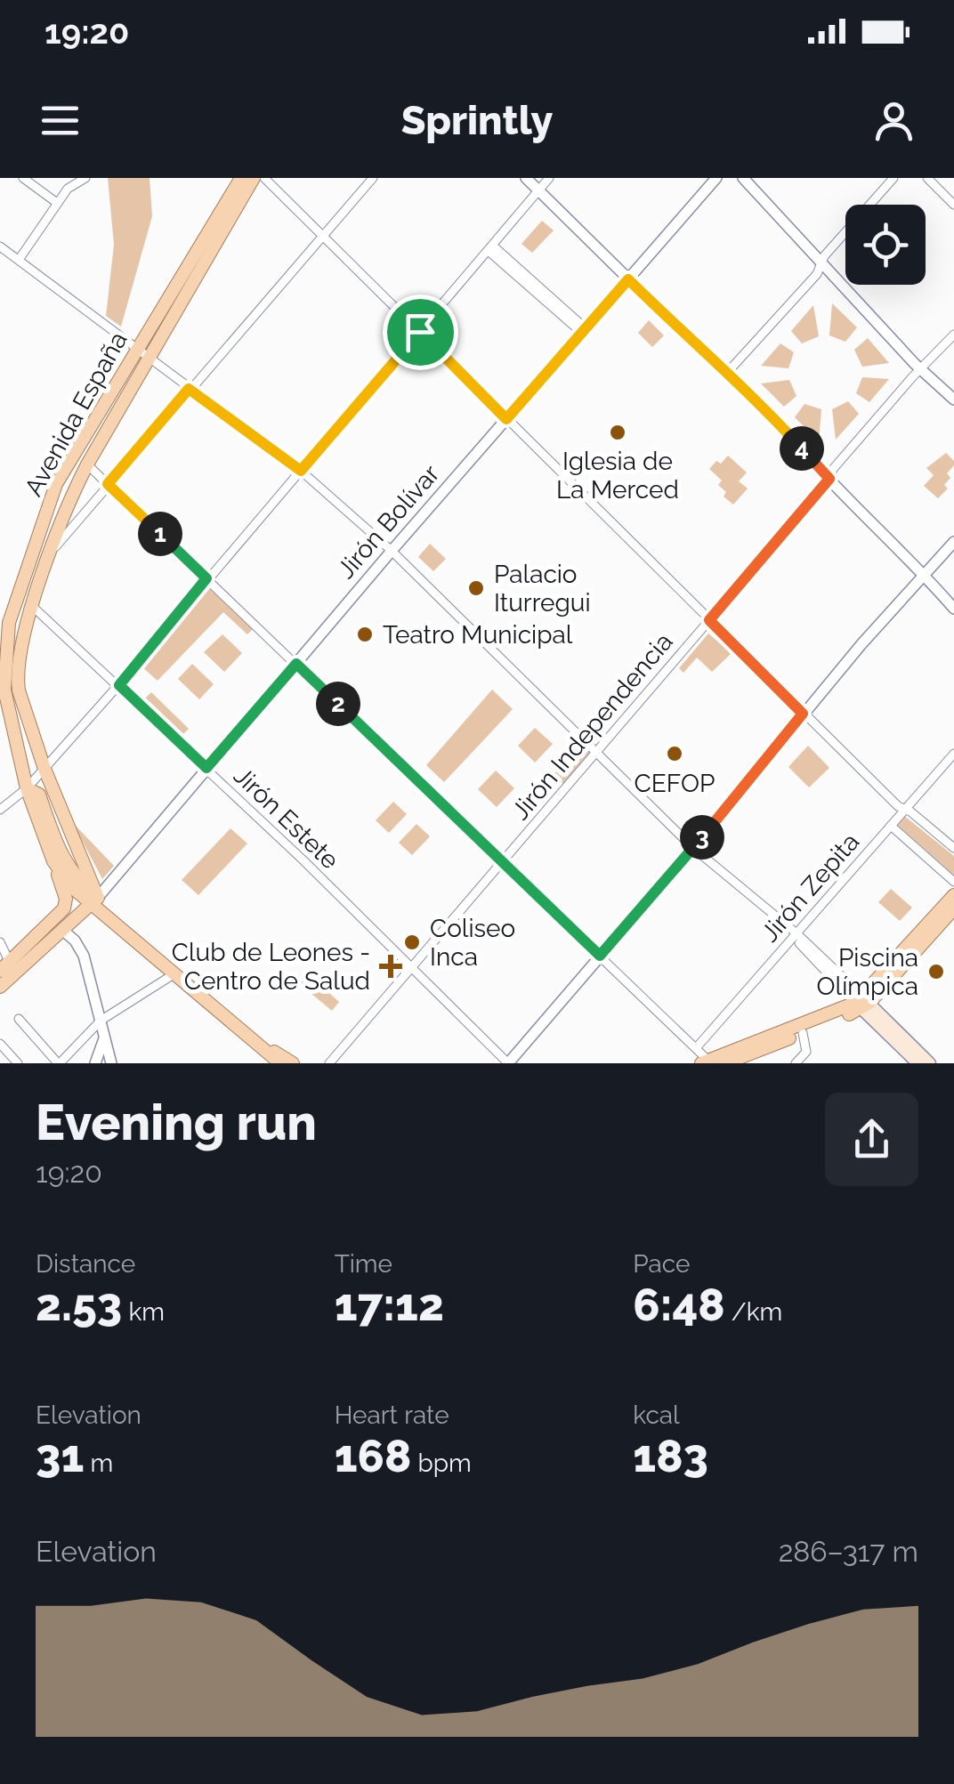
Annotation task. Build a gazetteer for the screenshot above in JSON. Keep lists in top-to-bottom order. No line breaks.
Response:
{"streets":{"main road":["Avenida España"],"street":["Jirón Bolívar","Jirón Independencia","Jirón Estete","Jirón Zepita"]},"crossings":[["Avenida España","Jirón Bolívar"],["Avenida España","Jirón Estete"],["Jirón Bolívar","Jirón Estete"],["Jirón Independencia","Jirón Estete"]],"places":{"other":["Iglesia de La Merced","Palacio Iturregui","Teatro Municipal","CEFOP","Coliseo Inca","Piscina Olímpica"],"health":["Club de Leones - Centro de Salud"]},"page":{"status":"19:20","header":"Sprintly","pins":["4","1","2","3"],"heading":["Evening run","19:20"],"stats":[["Distance","2.53 km"],["Time","17:12"],["Pace","6:48 /km"],["Elevation","31 m"],["Heart rate","168 bpm"],["kcal","183"]],"chart":["Elevation","286–317 m"]}}
